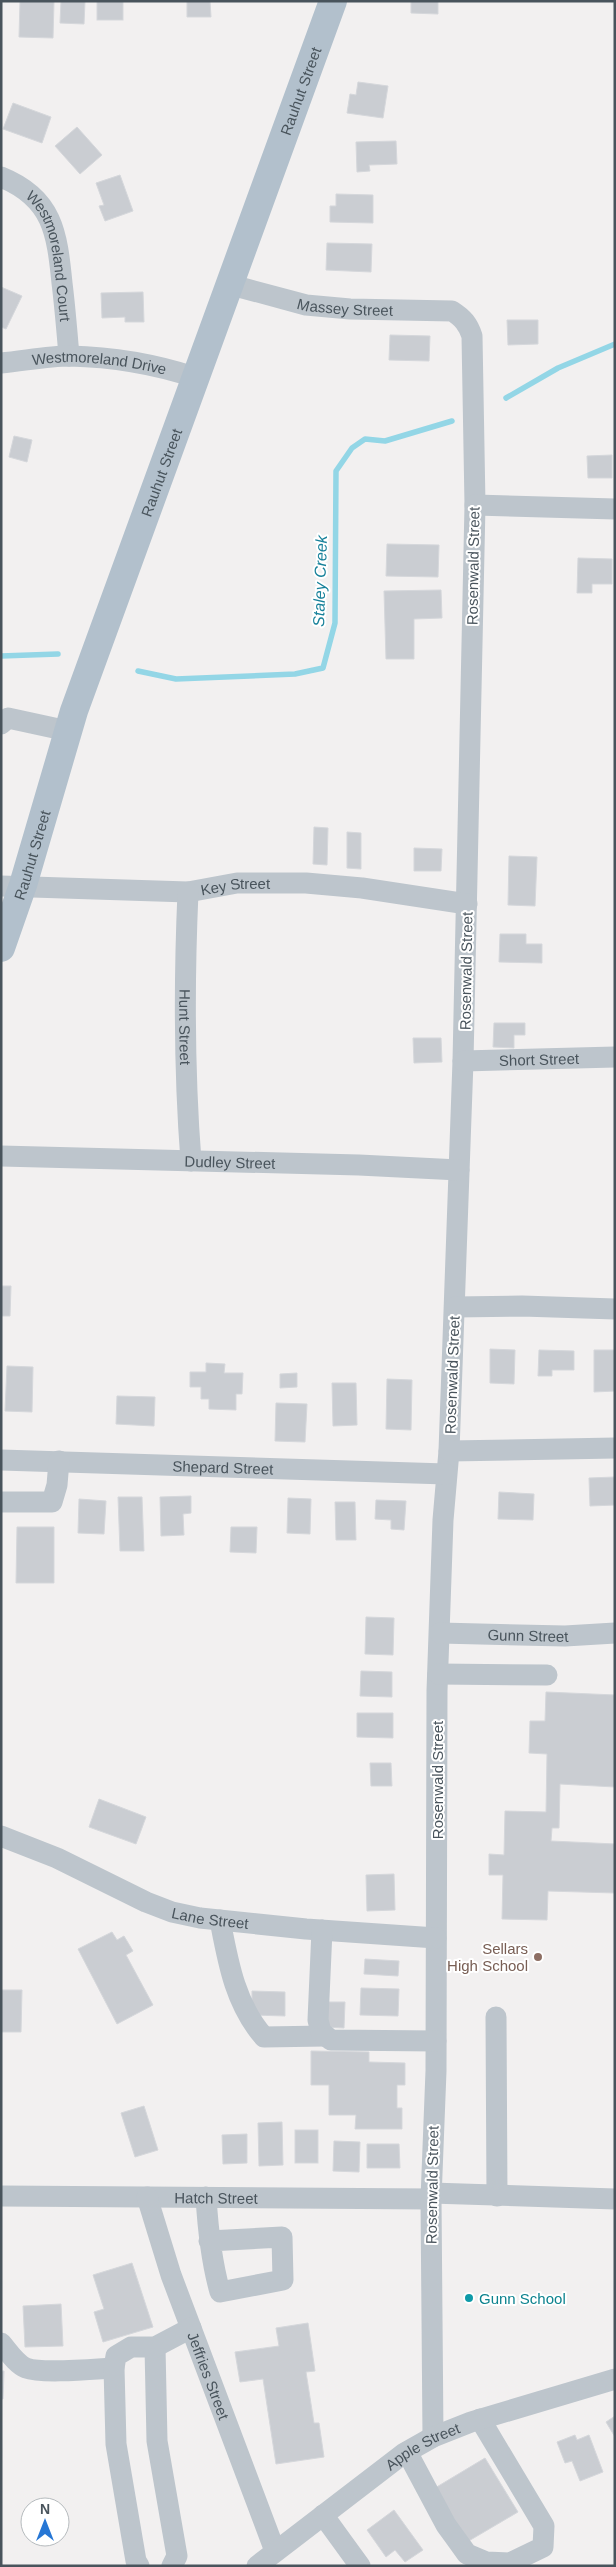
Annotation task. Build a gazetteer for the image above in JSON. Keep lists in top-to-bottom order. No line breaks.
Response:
{"streets":{"main road":["Rauhut Street"],"street":["Westmoreland Court","Massey Street","Westmoreland Drive","Rosenwald Street","Key Street","Hunt Street","Short Street","Dudley Street","Shepard Street","Gunn Street","Lane Street","Hatch Street","Jeffries Street","Apple Street"]},"crossings":[["Rauhut Street","Massey Street"],["Rauhut Street","Westmoreland Drive"],["Rauhut Street","Key Street"],["Westmoreland Court","Westmoreland Drive"],["Massey Street","Rosenwald Street"],["Rosenwald Street","Key Street"],["Rosenwald Street","Short Street"],["Rosenwald Street","Dudley Street"],["Rosenwald Street","Shepard Street"],["Rosenwald Street","Gunn Street"],["Rosenwald Street","Lane Street"],["Rosenwald Street","Hatch Street"],["Rosenwald Street","Apple Street"],["Key Street","Hunt Street"],["Hunt Street","Dudley Street"],["Hatch Street","Jeffries Street"],["Jeffries Street","Apple Street"]],"water":["Staley Creek"],"places":["Sellars High School","Gunn School"],"north":"top"}
